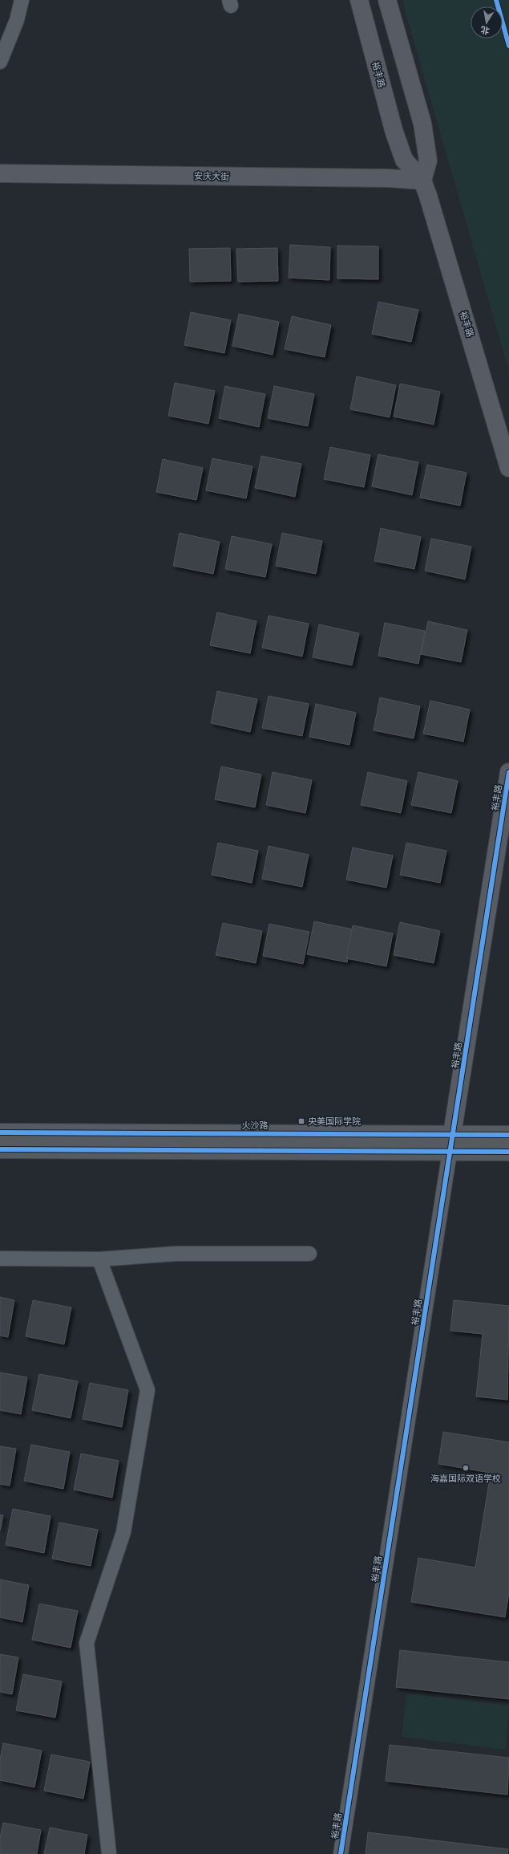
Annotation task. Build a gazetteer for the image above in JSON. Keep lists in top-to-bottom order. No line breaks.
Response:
{"streets":{"main road":["火沙路"],"street":["裕丰路","安庆大街"]},"crossings":[["裕丰路","安庆大街"],["裕丰路","火沙路"]],"places":{"transit":["央美国际学院"],"other":["海嘉国际双语学校"]},"north":"bottom"}
